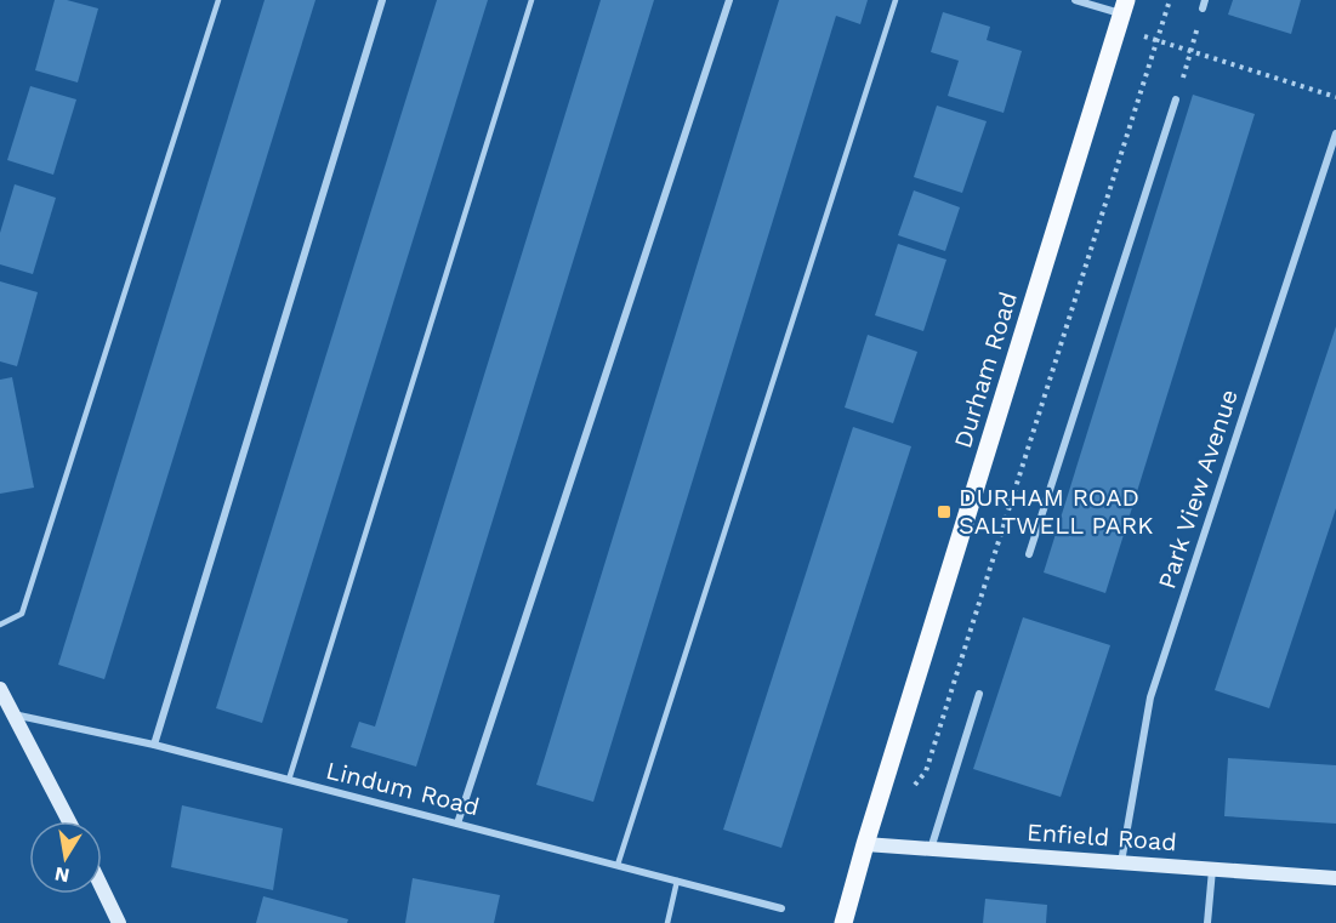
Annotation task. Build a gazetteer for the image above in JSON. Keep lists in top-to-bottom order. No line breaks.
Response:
{"streets":{"main road":["Durham Road"],"street":["Park View Avenue","Lindum Road","Enfield Road"]},"crossings":[["Durham Road","Enfield Road"],["Park View Avenue","Enfield Road"]],"places":{"transit":["DURHAM ROAD SALTWELL PARK"]},"north":"bottom"}
